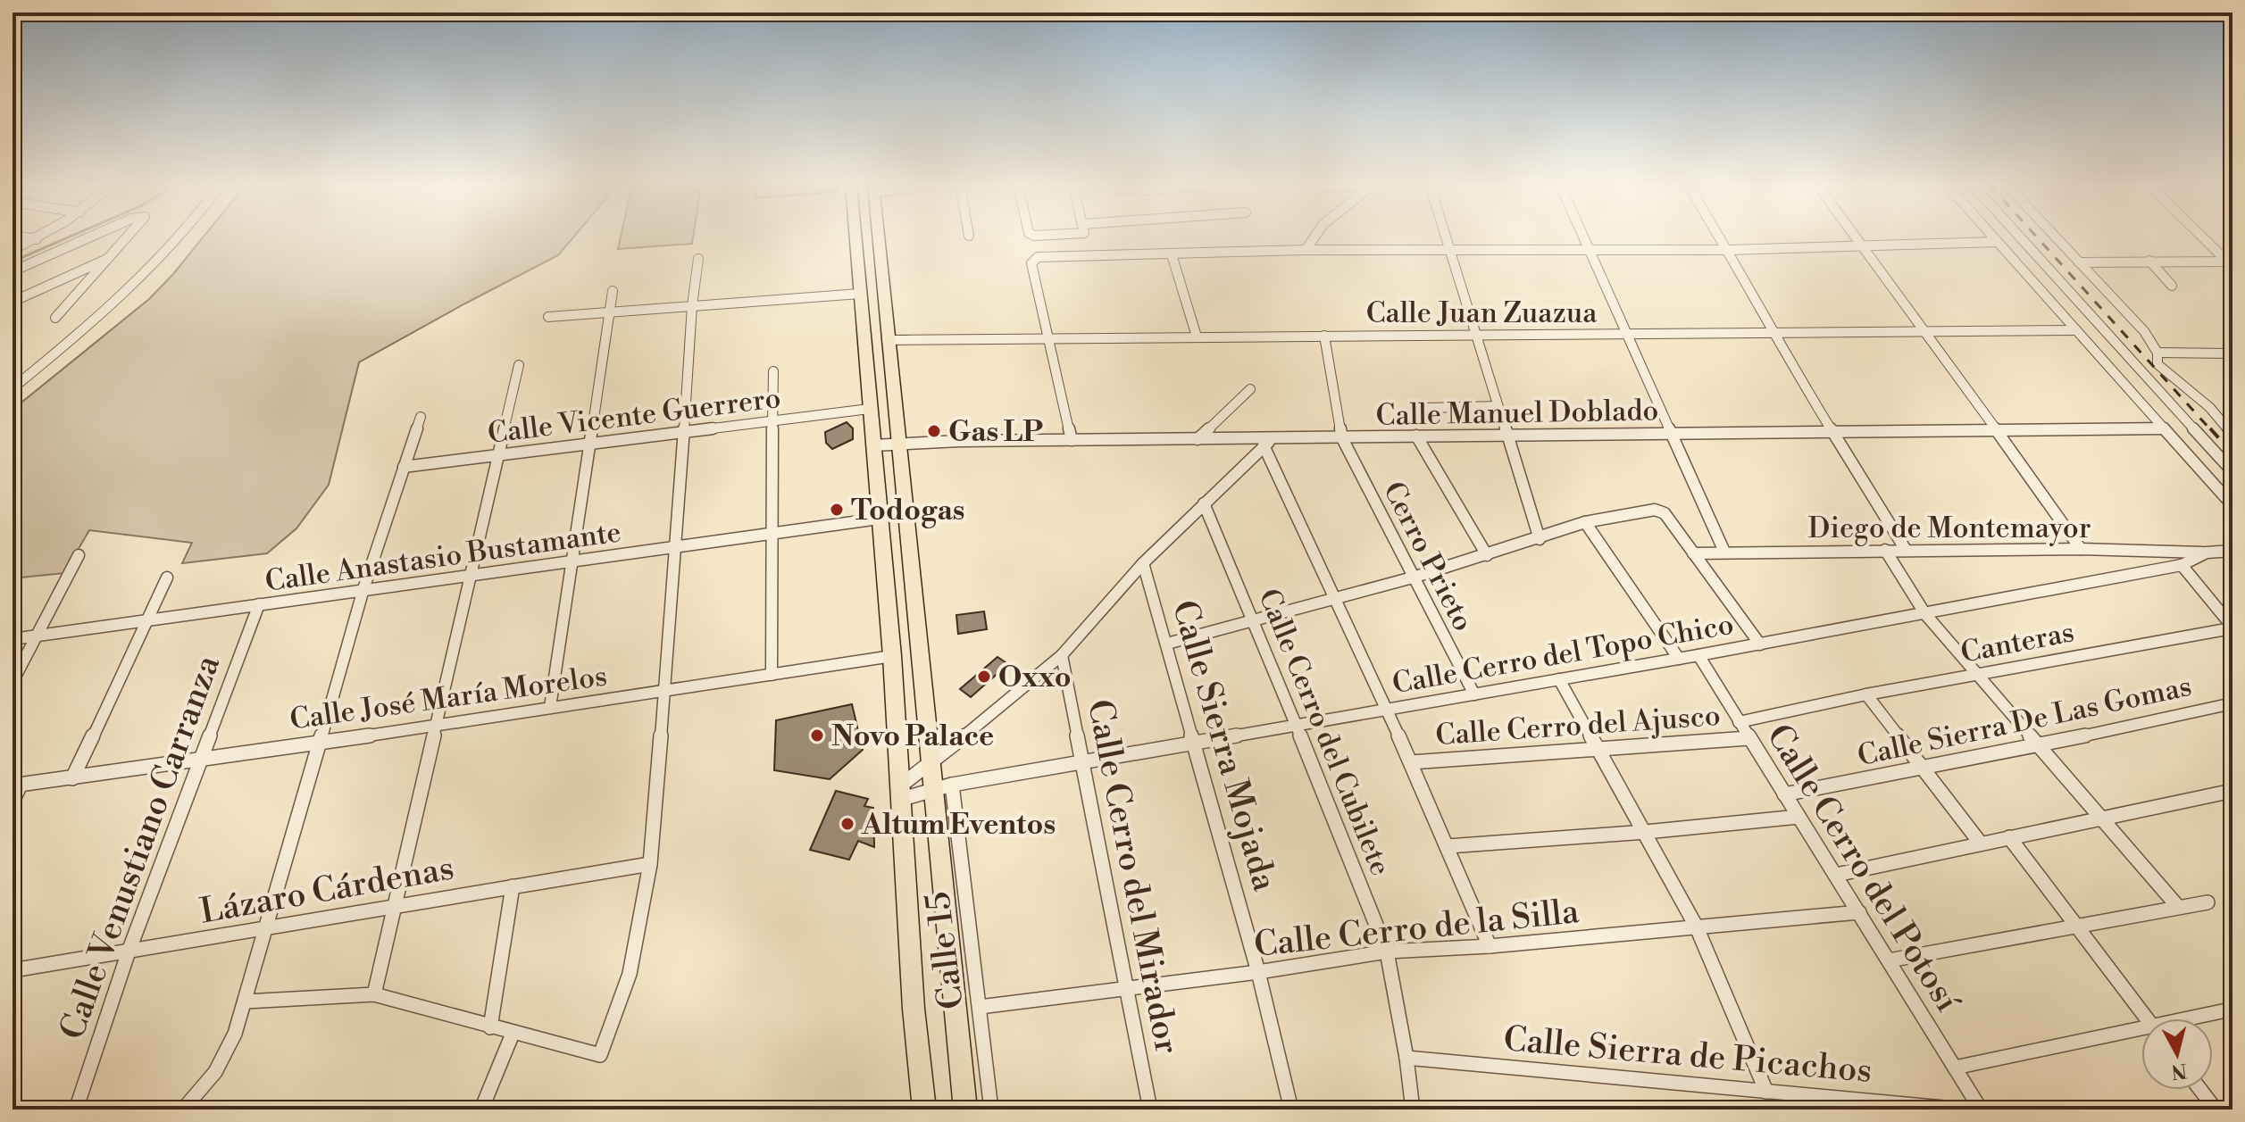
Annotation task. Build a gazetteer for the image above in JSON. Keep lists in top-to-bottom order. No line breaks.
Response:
{"streets":{"street":["Calle Juan Zuazua","Calle Manuel Doblado","Calle Vicente Guerrero","Diego de Montemayor","Calle Anastasio Bustamante","Cerro Prieto","Canteras","Calle Cerro del Topo Chico","Calle José María Morelos","Calle Sierra De Las Gomas","Calle Cerro del Ajusco","Calle Cerro del Cubilete","Calle Sierra Mojada","Calle Venustiano Carranza","Calle Cerro del Potosí","Calle Cerro del Mirador","Lázaro Cárdenas","Calle Cerro de la Silla","Calle 15","Calle Sierra de Picachos"]},"crossings":[["Calle Juan Zuazua","Cerro Prieto"],["Calle Manuel Doblado","Cerro Prieto"],["Diego de Montemayor","Calle Cerro del Topo Chico"],["Calle Anastasio Bustamante","Calle Venustiano Carranza"],["Cerro Prieto","Calle Cerro del Topo Chico"],["Canteras","Calle Cerro del Topo Chico"],["Canteras","Calle Cerro del Potosí"],["Calle Cerro del Topo Chico","Calle Cerro del Cubilete"],["Calle Cerro del Topo Chico","Calle Sierra Mojada"],["Calle Cerro del Topo Chico","Calle Cerro del Potosí"],["Calle Cerro del Topo Chico","Calle Cerro del Mirador"],["Calle Cerro del Topo Chico","Calle 15"],["Calle José María Morelos","Calle Venustiano Carranza"],["Calle Sierra De Las Gomas","Calle Cerro del Potosí"],["Calle Cerro del Ajusco","Calle Cerro del Potosí"],["Calle Cerro del Cubilete","Calle Cerro de la Silla"],["Calle Cerro del Cubilete","Calle Sierra de Picachos"],["Calle Sierra Mojada","Calle Cerro de la Silla"],["Calle Venustiano Carranza","Lázaro Cárdenas"],["Calle Cerro del Potosí","Calle Cerro de la Silla"],["Calle Cerro del Mirador","Calle Cerro de la Silla"],["Calle Cerro de la Silla","Calle 15"]],"places":["Gas LP","Todogas","Oxxo","Novo Palace","Altum Eventos"],"north":"bottom"}
